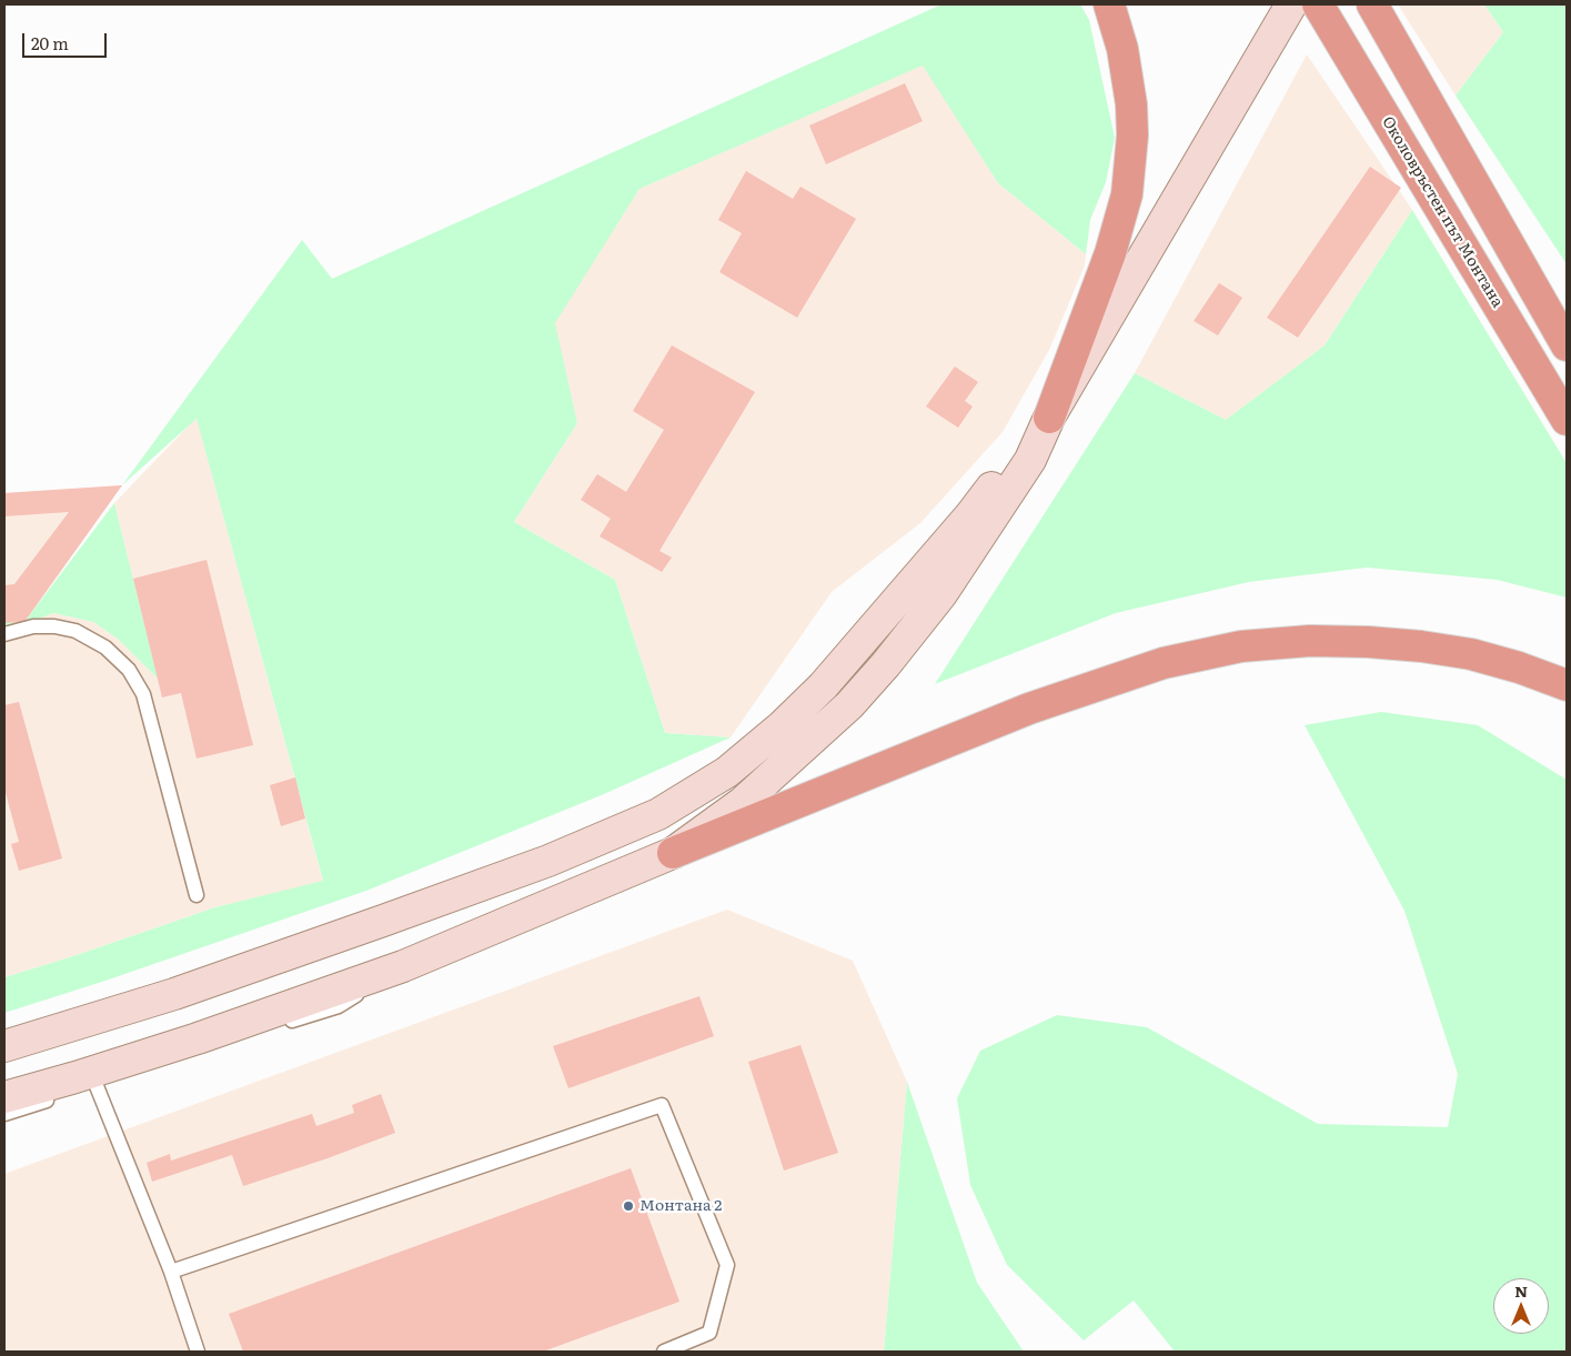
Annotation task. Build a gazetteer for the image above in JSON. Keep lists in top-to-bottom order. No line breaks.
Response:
{"streets":{"highway":["Околовръстен път Монтана"]},"places":["Монтана 2"],"scale_bar":"20 m","north":"top"}
